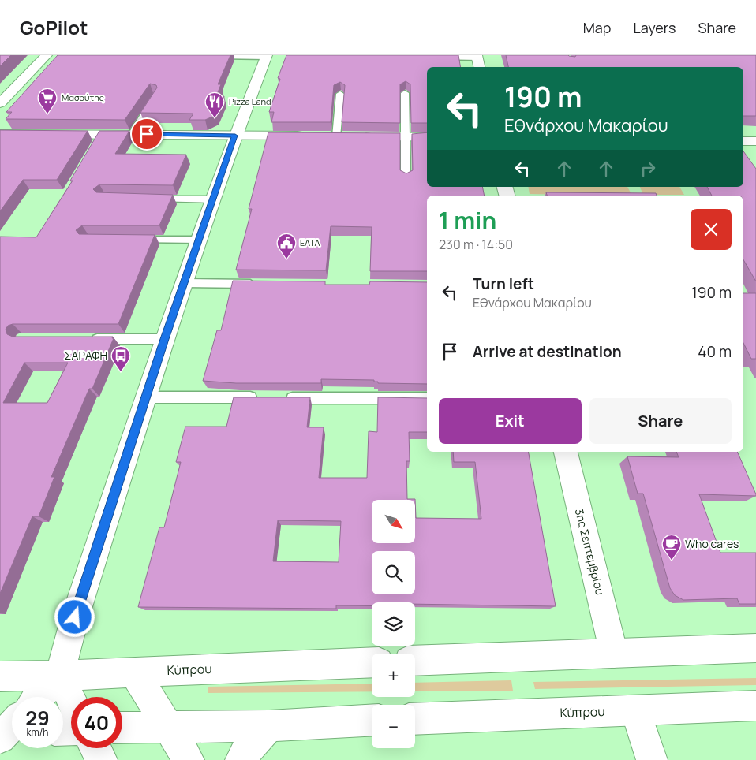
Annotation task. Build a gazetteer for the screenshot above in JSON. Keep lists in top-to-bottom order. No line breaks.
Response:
{"streets":{"street":["3ης Σεπτεμβρίου","Κύπρου"]},"places":{"supermarket":["Μασούτης"],"restaurant":["Pizza Land"],"public building":["ΕΛΤΑ"],"bus stop":["ΣΑΡΑΦΗ"],"cafe":["Who cares"]},"north":"bottom right","page":{"header":"GoPilot","nav":["Map","Layers","Share"],"turn":["190 m","Εθνάρχου Μακαρίου"],"heading":["1 min","230 m · 14:50"],"list":[{"name":"Turn left","note":"Εθνάρχου Μακαρίου","value":"190 m"},{"name":"Arrive at destination","value":"40 m"}],"buttons":["Exit","Share"],"map_buttons":["+","−"],"speed":"29 km/h","limit":"40"}}
